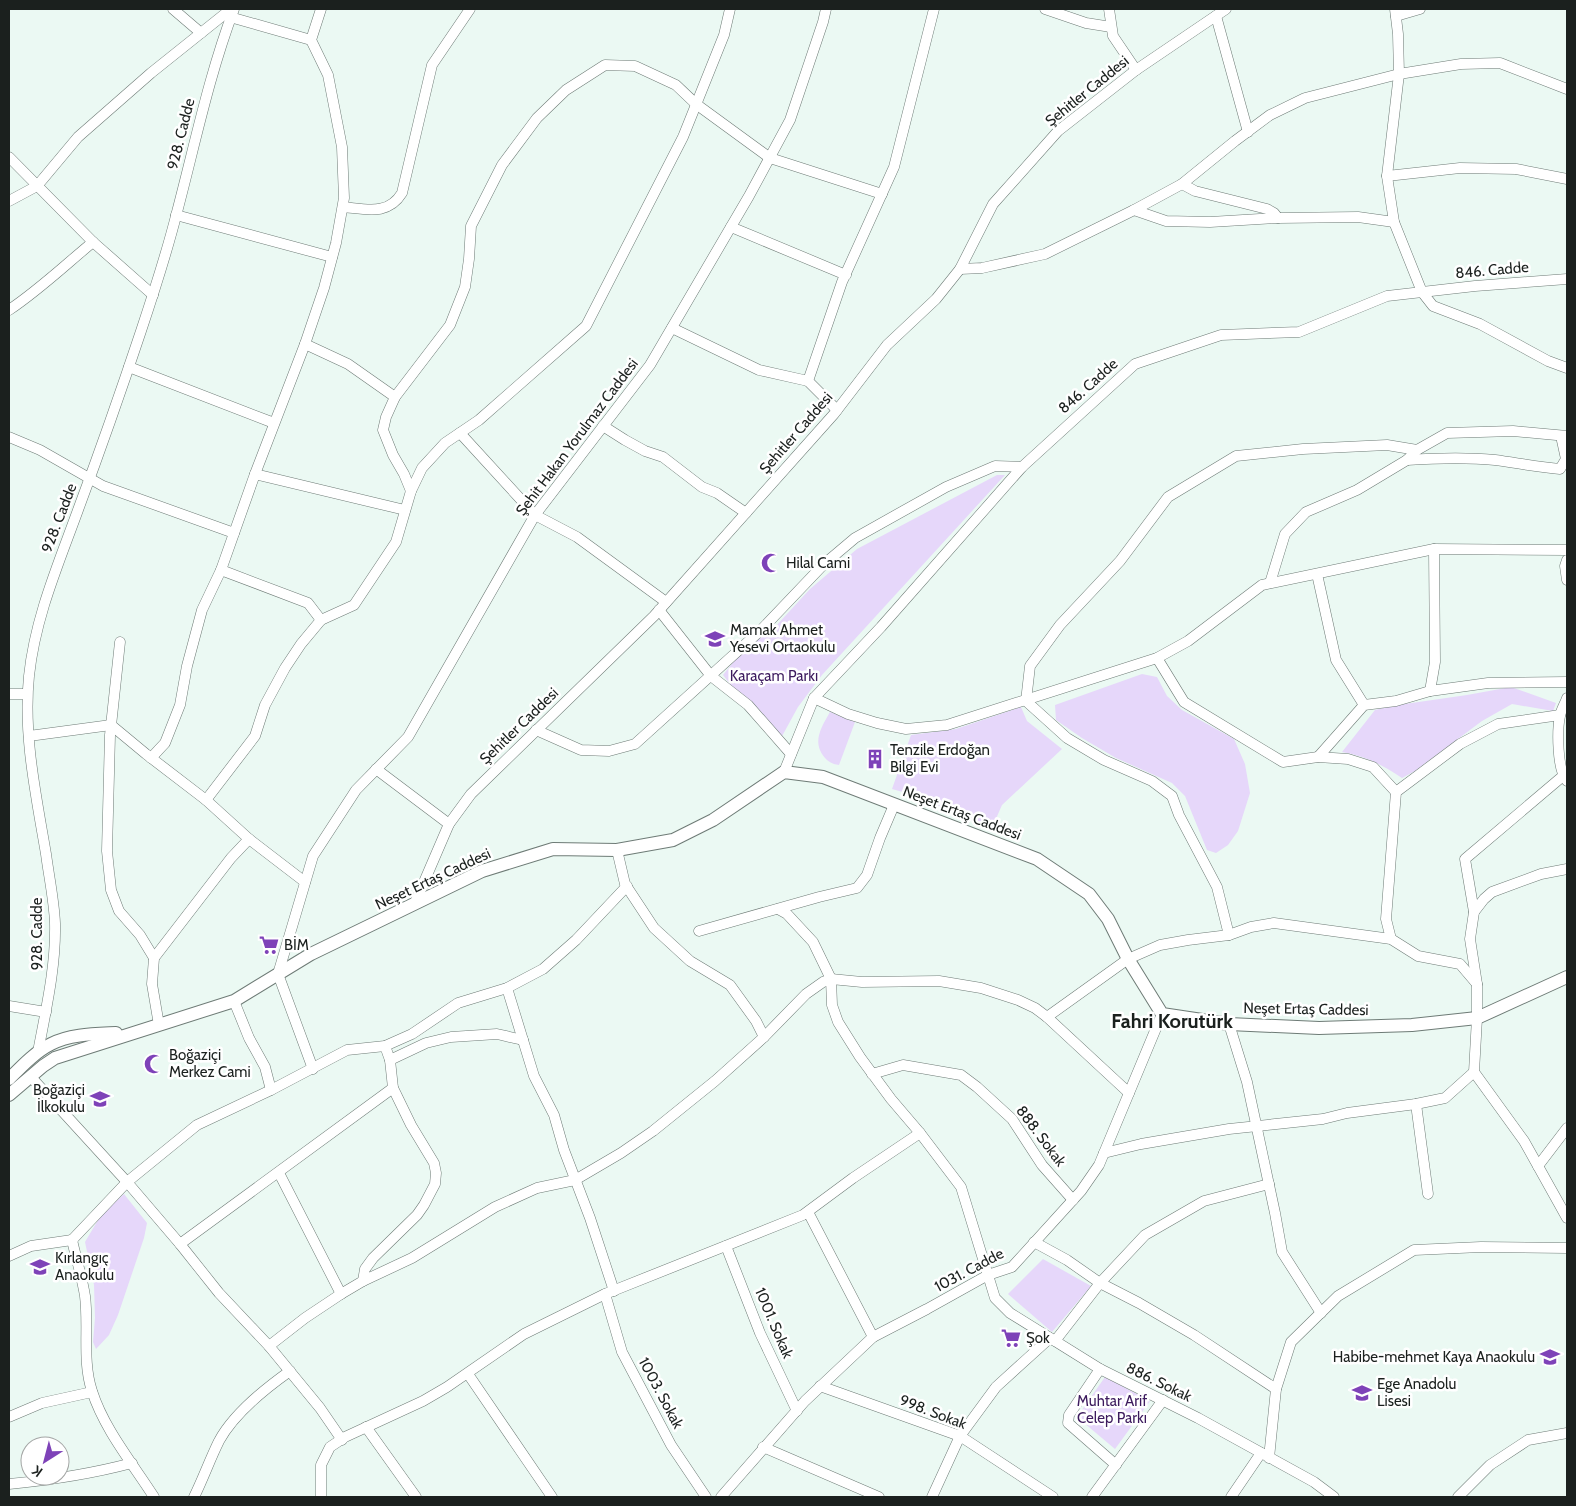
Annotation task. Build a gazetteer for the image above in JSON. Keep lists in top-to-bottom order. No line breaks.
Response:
{"streets":{"main road":["Neşet Ertaş Caddesi"],"street":["Şehitler Caddesi","928. Cadde","846. Cadde","Şehit Hakan Yorulmaz Caddesi","888. Sokak","1031. Cadde","1001. Sokak","886. Sokak","1003. Sokak","998. Sokak"]},"crossings":[["Şehitler Caddesi","Neşet Ertaş Caddesi"],["928. Cadde","Neşet Ertaş Caddesi"],["846. Cadde","Neşet Ertaş Caddesi"],["Şehit Hakan Yorulmaz Caddesi","Neşet Ertaş Caddesi"],["Neşet Ertaş Caddesi","1031. Cadde"],["888. Sokak","1031. Cadde"],["888. Sokak","886. Sokak"],["1031. Cadde","1001. Sokak"],["1031. Cadde","886. Sokak"],["1031. Cadde","998. Sokak"]],"districts":["Fahri Korutürk"],"parks":["Karaçam Parkı","Muhtar Arif Celep Parkı"],"places":{"mosque":["Hilal Cami","Boğaziçi Merkez Cami"],"school or university":["Mamak Ahmet Yesevi Ortaokulu","Boğaziçi İlkokulu","Kırlangıç Anaokulu","Habibe-mehmet Kaya Anaokulu","Ege Anadolu Lisesi"],"building":["Tenzile Erdoğan Bilgi Evi"],"supermarket":["BİM","Şok"]},"north":"bottom left"}
